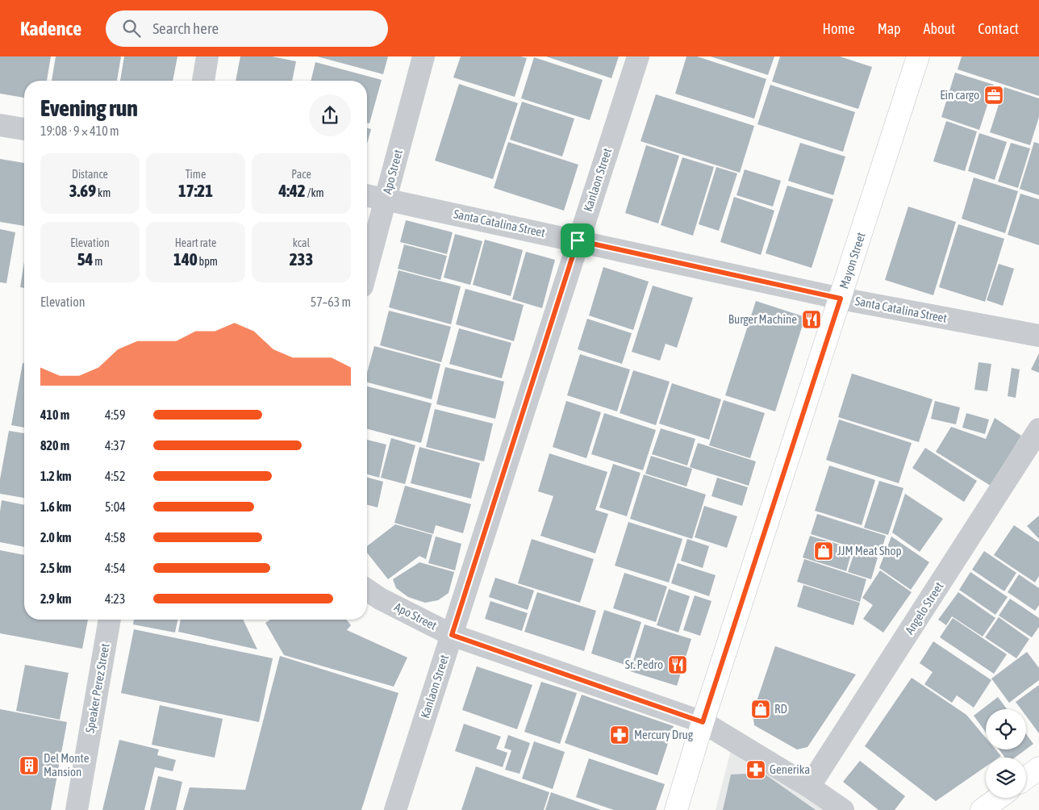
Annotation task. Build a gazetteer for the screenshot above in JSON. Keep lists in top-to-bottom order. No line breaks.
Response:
{"streets":{"main road":["Mayon Street"],"street":["Apo Street","Kanlaon Street","Santa Catalina Street","Angelo Street","Speaker Perez Street"]},"crossings":[["Apo Street","Kanlaon Street"],["Apo Street","Santa Catalina Street"],["Apo Street","Mayon Street"],["Apo Street","Angelo Street"],["Kanlaon Street","Santa Catalina Street"],["Santa Catalina Street","Mayon Street"]],"places":{"office":["Ein cargo"],"restaurant":["Burger Machine","Sr. Pedro"],"shop":["JJM Meat Shop","RD"],"pharmacy":["Mercury Drug","Generika"],"building":["Del Monte Mansion"]},"page":{"header":"Kadence","search":"Search here","nav":["Home","Map","About","Contact"],"heading":["Evening run","19:08 · 9 × 410 m"],"stats":[["Distance","3.69 km"],["Time","17:21"],["Pace","4:42 /km"],["Elevation","54 m"],["Heart rate","140 bpm"],["kcal","233"]],"chart":["Elevation","57–63 m"],"list":[{"name":"410 m","note":"4:59"},{"name":"820 m","note":"4:37"},{"name":"1.2 km","note":"4:52"},{"name":"1.6 km","note":"5:04"},{"name":"2.0 km","note":"4:58"},{"name":"2.5 km","note":"4:54"},{"name":"2.9 km","note":"4:23"}]}}
